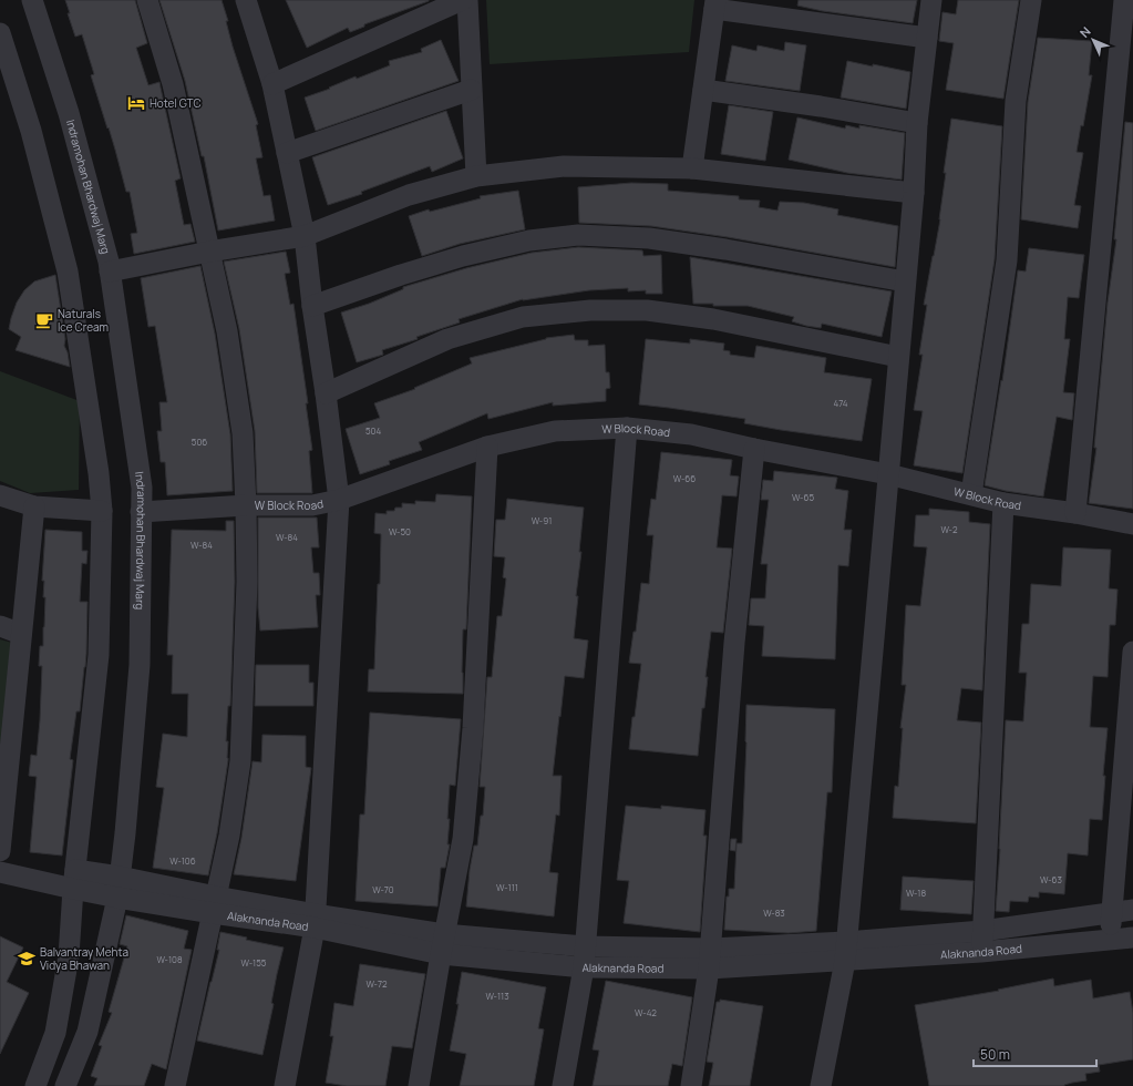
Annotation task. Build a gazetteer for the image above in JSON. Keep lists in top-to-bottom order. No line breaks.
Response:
{"streets":{"street":["Indramohan Bhardwaj Marg","W Block Road","Alaknanda Road"]},"crossings":[["Indramohan Bhardwaj Marg","W Block Road"],["Indramohan Bhardwaj Marg","Alaknanda Road"]],"places":{"hotel":["Hotel GTC"],"cafe":["Naturals Ice Cream"],"school or university":["Balvantray Mehta Vidya Bhawan"]},"house_numbers":["474","504","506","W-66","W-65","W-91","W-2","W-50","W-84","W-84","W-106","W-63","W-111","W-70","W-18","W-83","W-108","W-155","W-72","W-113","W-42"],"scale_bar":"50 m","north":"top left"}
